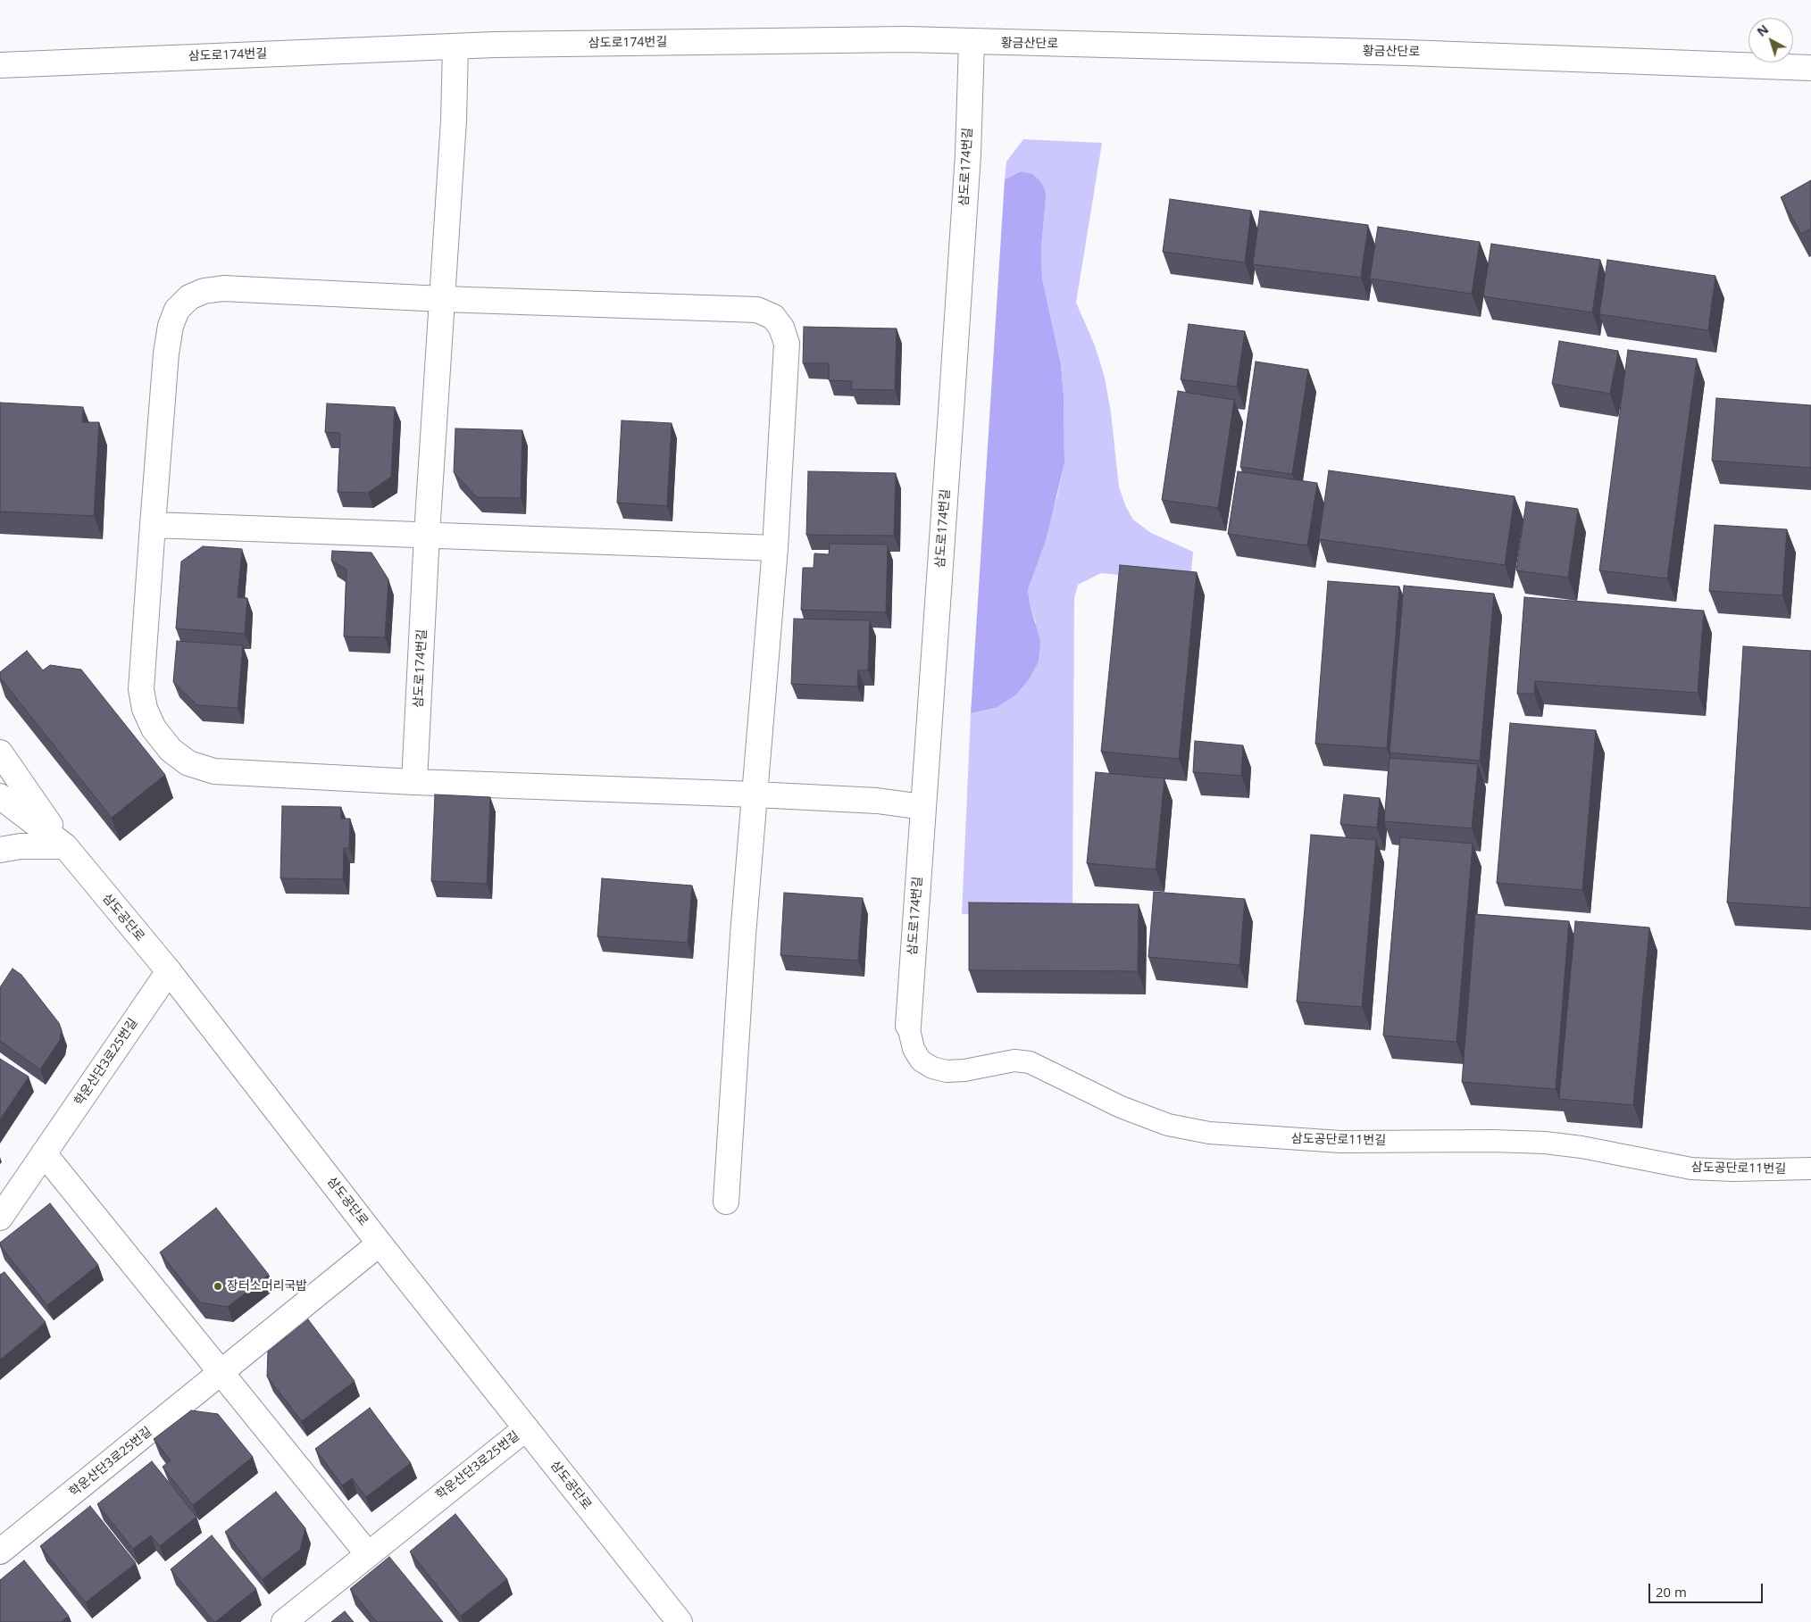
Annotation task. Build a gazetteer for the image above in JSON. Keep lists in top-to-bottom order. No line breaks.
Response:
{"streets":{"street":["삼도로174번길","황금산단로","삼도공단로","학운산단3로25번길"],"lane":["삼도공단로11번길"]},"crossings":[["삼도로174번길","황금산단로"],["삼도로174번길","삼도공단로11번길"],["삼도공단로","학운산단3로25번길"]],"places":["장터소머리국밥"],"scale_bar":"20 m","north":"top left"}
